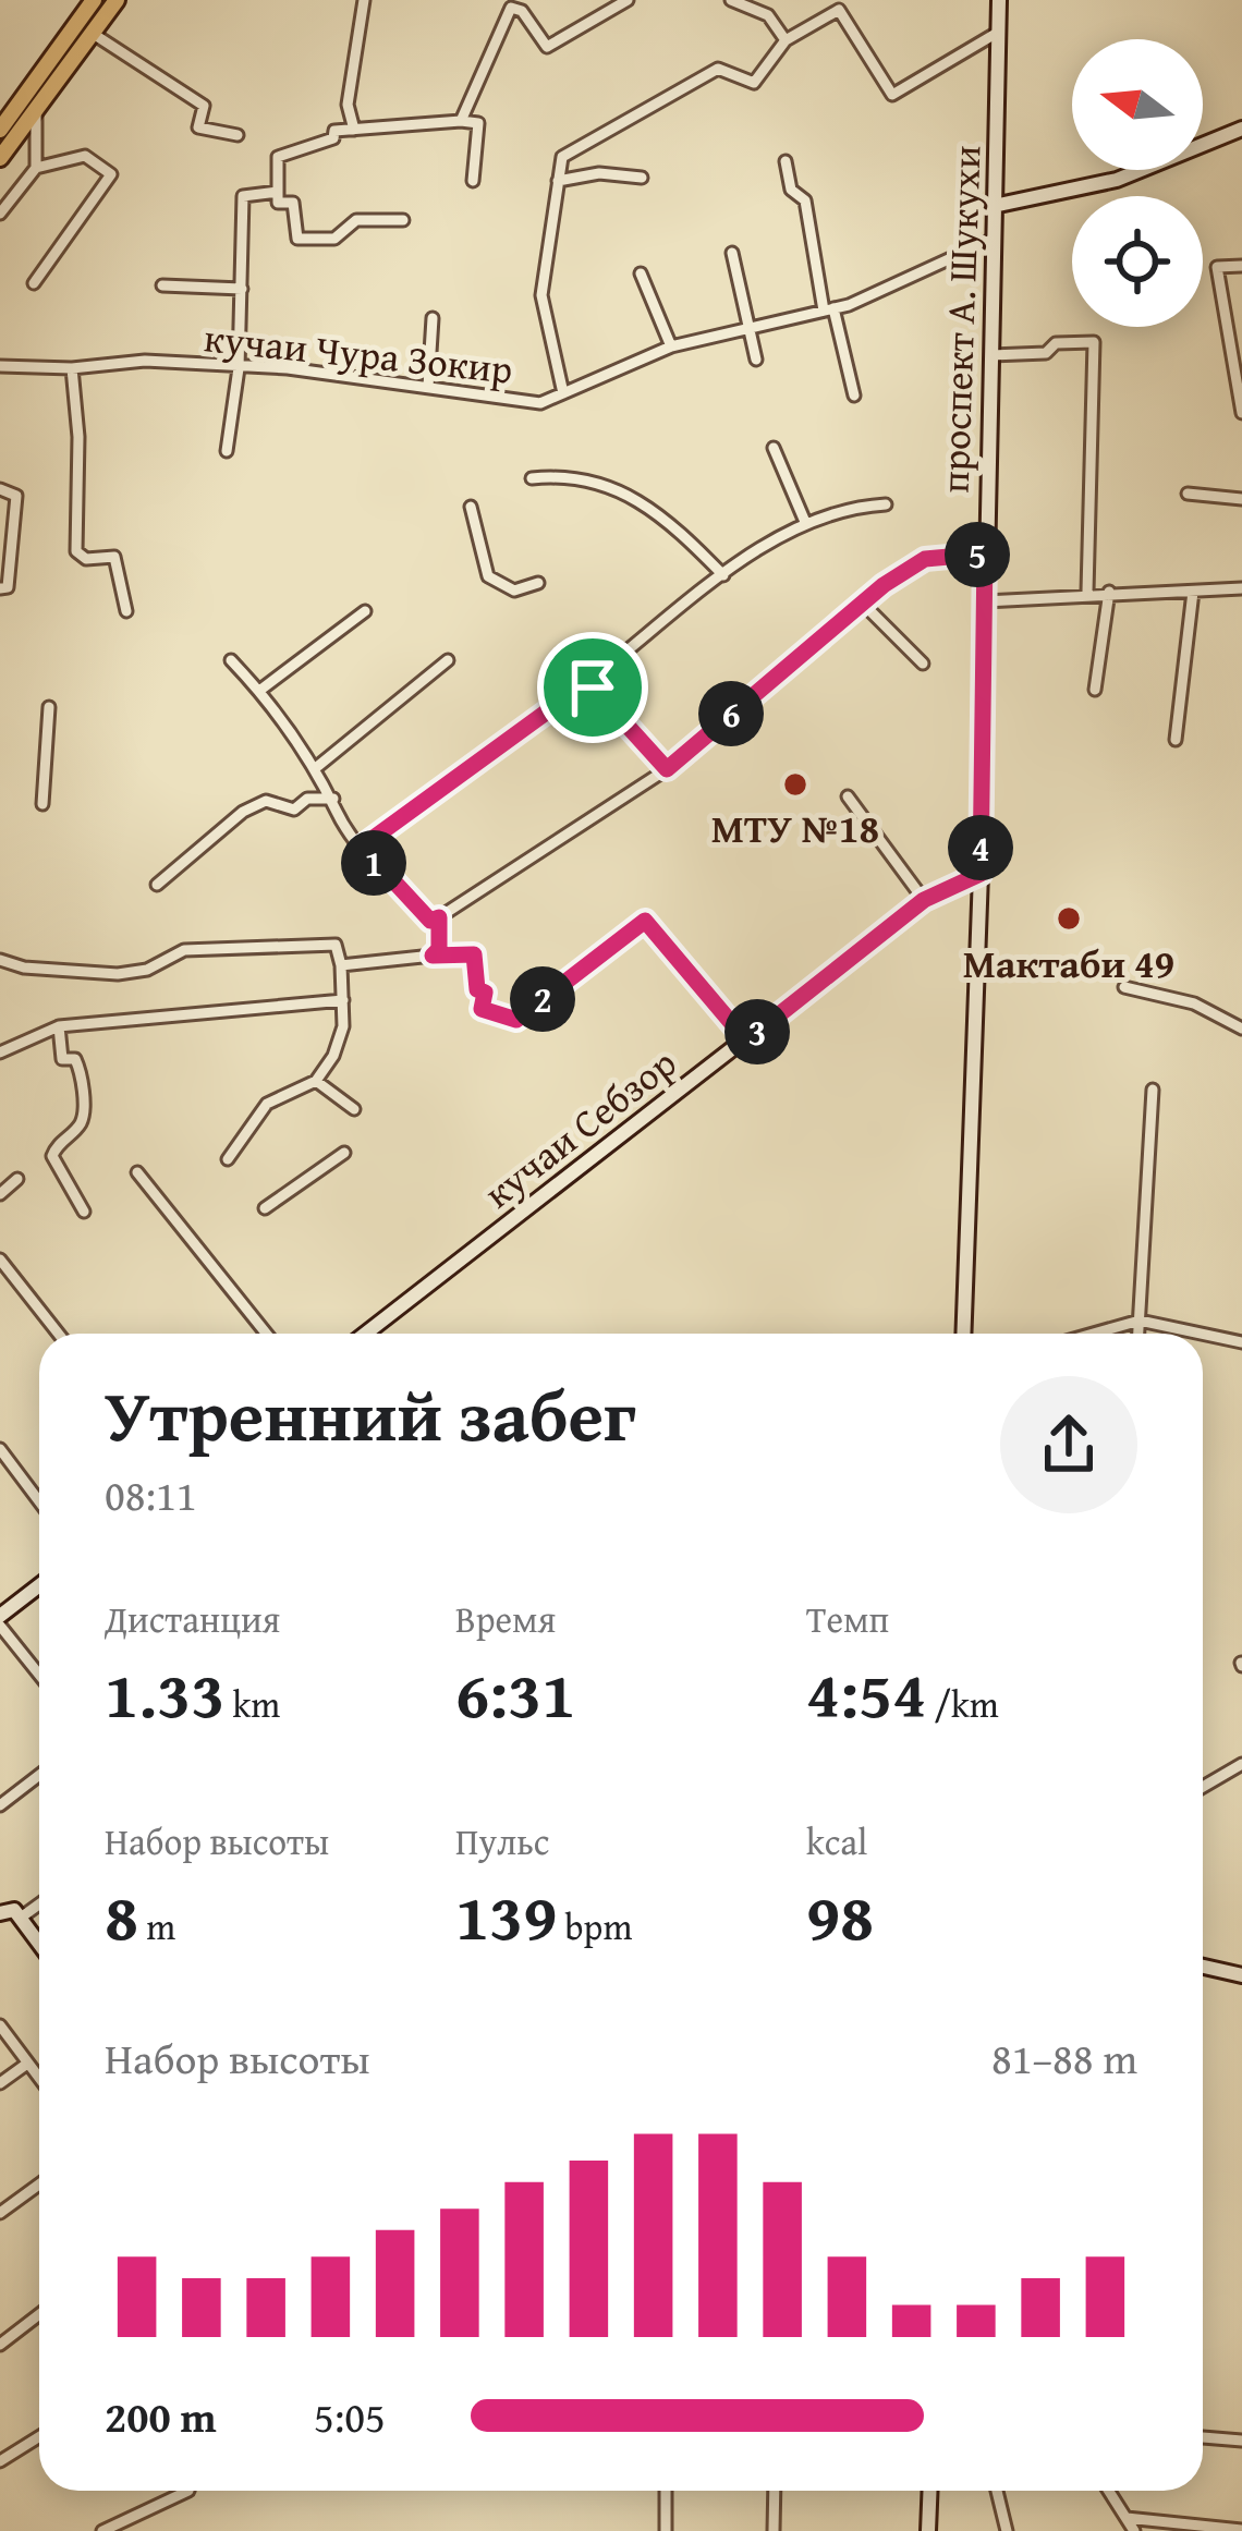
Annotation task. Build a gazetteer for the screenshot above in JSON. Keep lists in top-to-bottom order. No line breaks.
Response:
{"streets":{"main road":["проспект А. Шукухи","кучаи Себзор"],"street":["кучаи Чура Зокир"]},"crossings":[["проспект А. Шукухи","кучаи Чура Зокир"],["проспект А. Шукухи","кучаи Себзор"]],"places":["МТУ №18","Мактаби 49"],"north":"left","page":{"pins":["5","6","4","1","2","3"],"heading":["Утренний забег","08:11"],"stats":[["Дистанция","1.33 km"],["Время","6:31"],["Темп","4:54 /km"],["Набор высоты","8 m"],["Пульс","139 bpm"],["kcal","98"]],"chart":["Набор высоты","81–88 m"],"list":[{"name":"200 m","note":"5:05"}]}}
